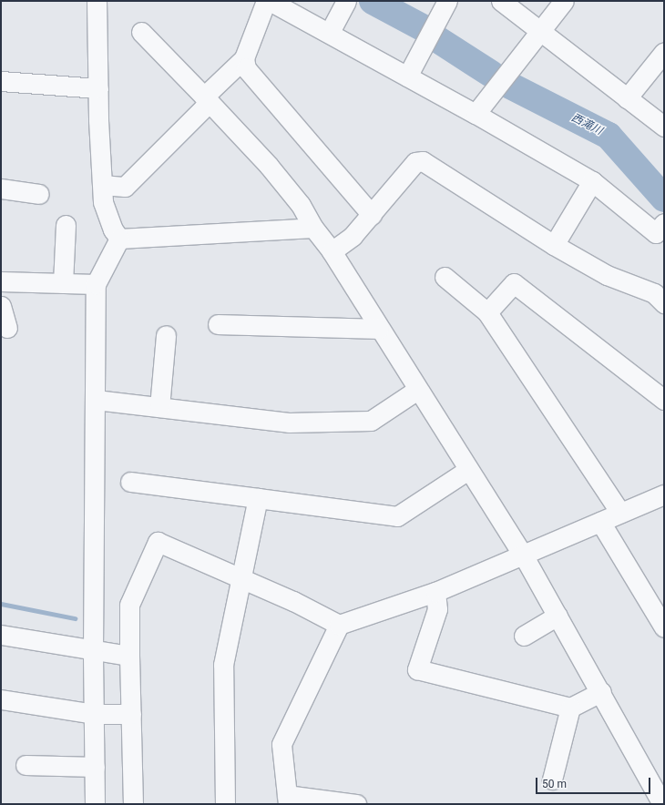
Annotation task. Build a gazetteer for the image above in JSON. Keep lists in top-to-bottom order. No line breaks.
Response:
{"water":["西滝川"],"scale_bar":"50 m"}
